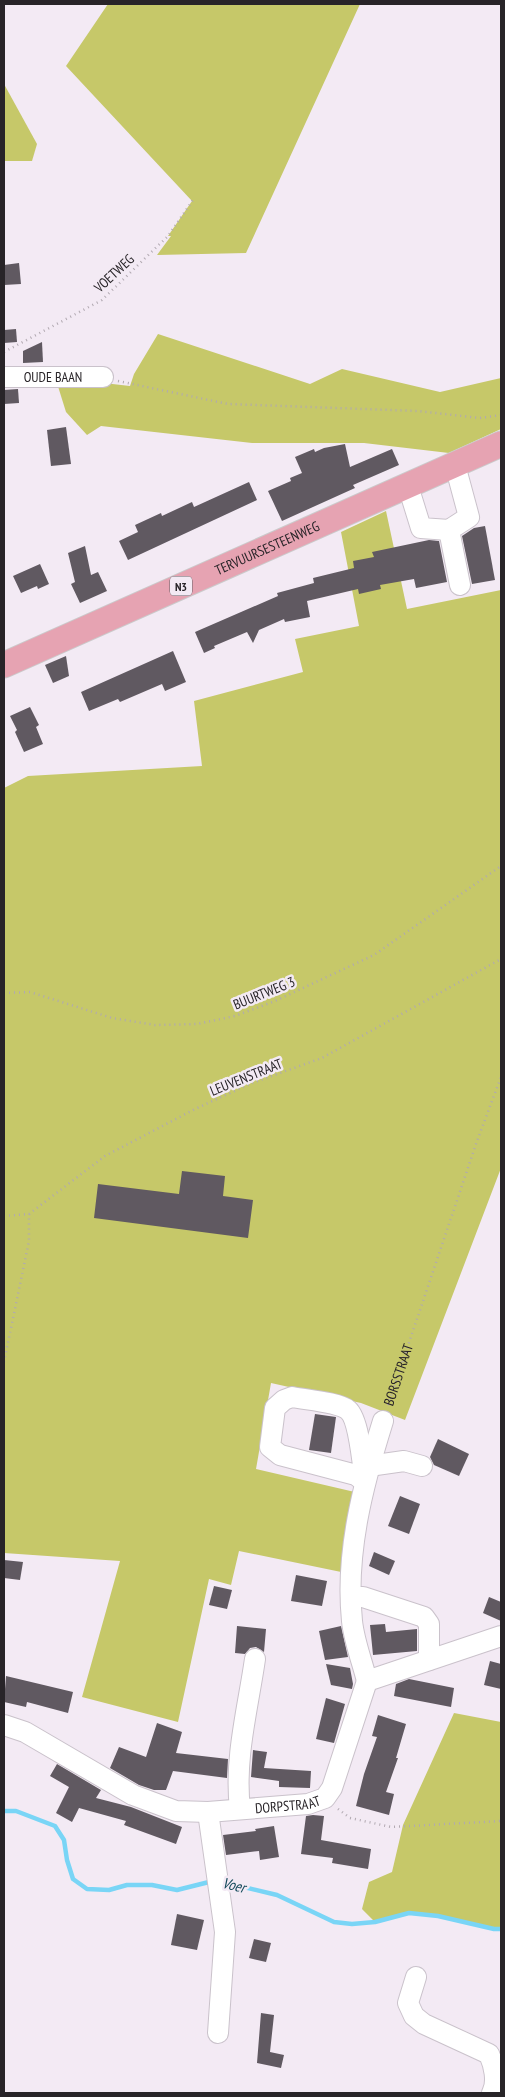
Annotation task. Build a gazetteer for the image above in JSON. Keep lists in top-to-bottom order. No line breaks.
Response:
{"streets":{"main road":["TERVUURSESTEENWEG","N3"],"street":["OUDE BAAN","BORSSTRAAT","DORPSTRAAT"],"path":["VOETWEG","BUURTWEG 3","LEUVENSTRAAT"]},"crossings":[["BORSSTRAAT","DORPSTRAAT"]],"water":["Voer"]}
